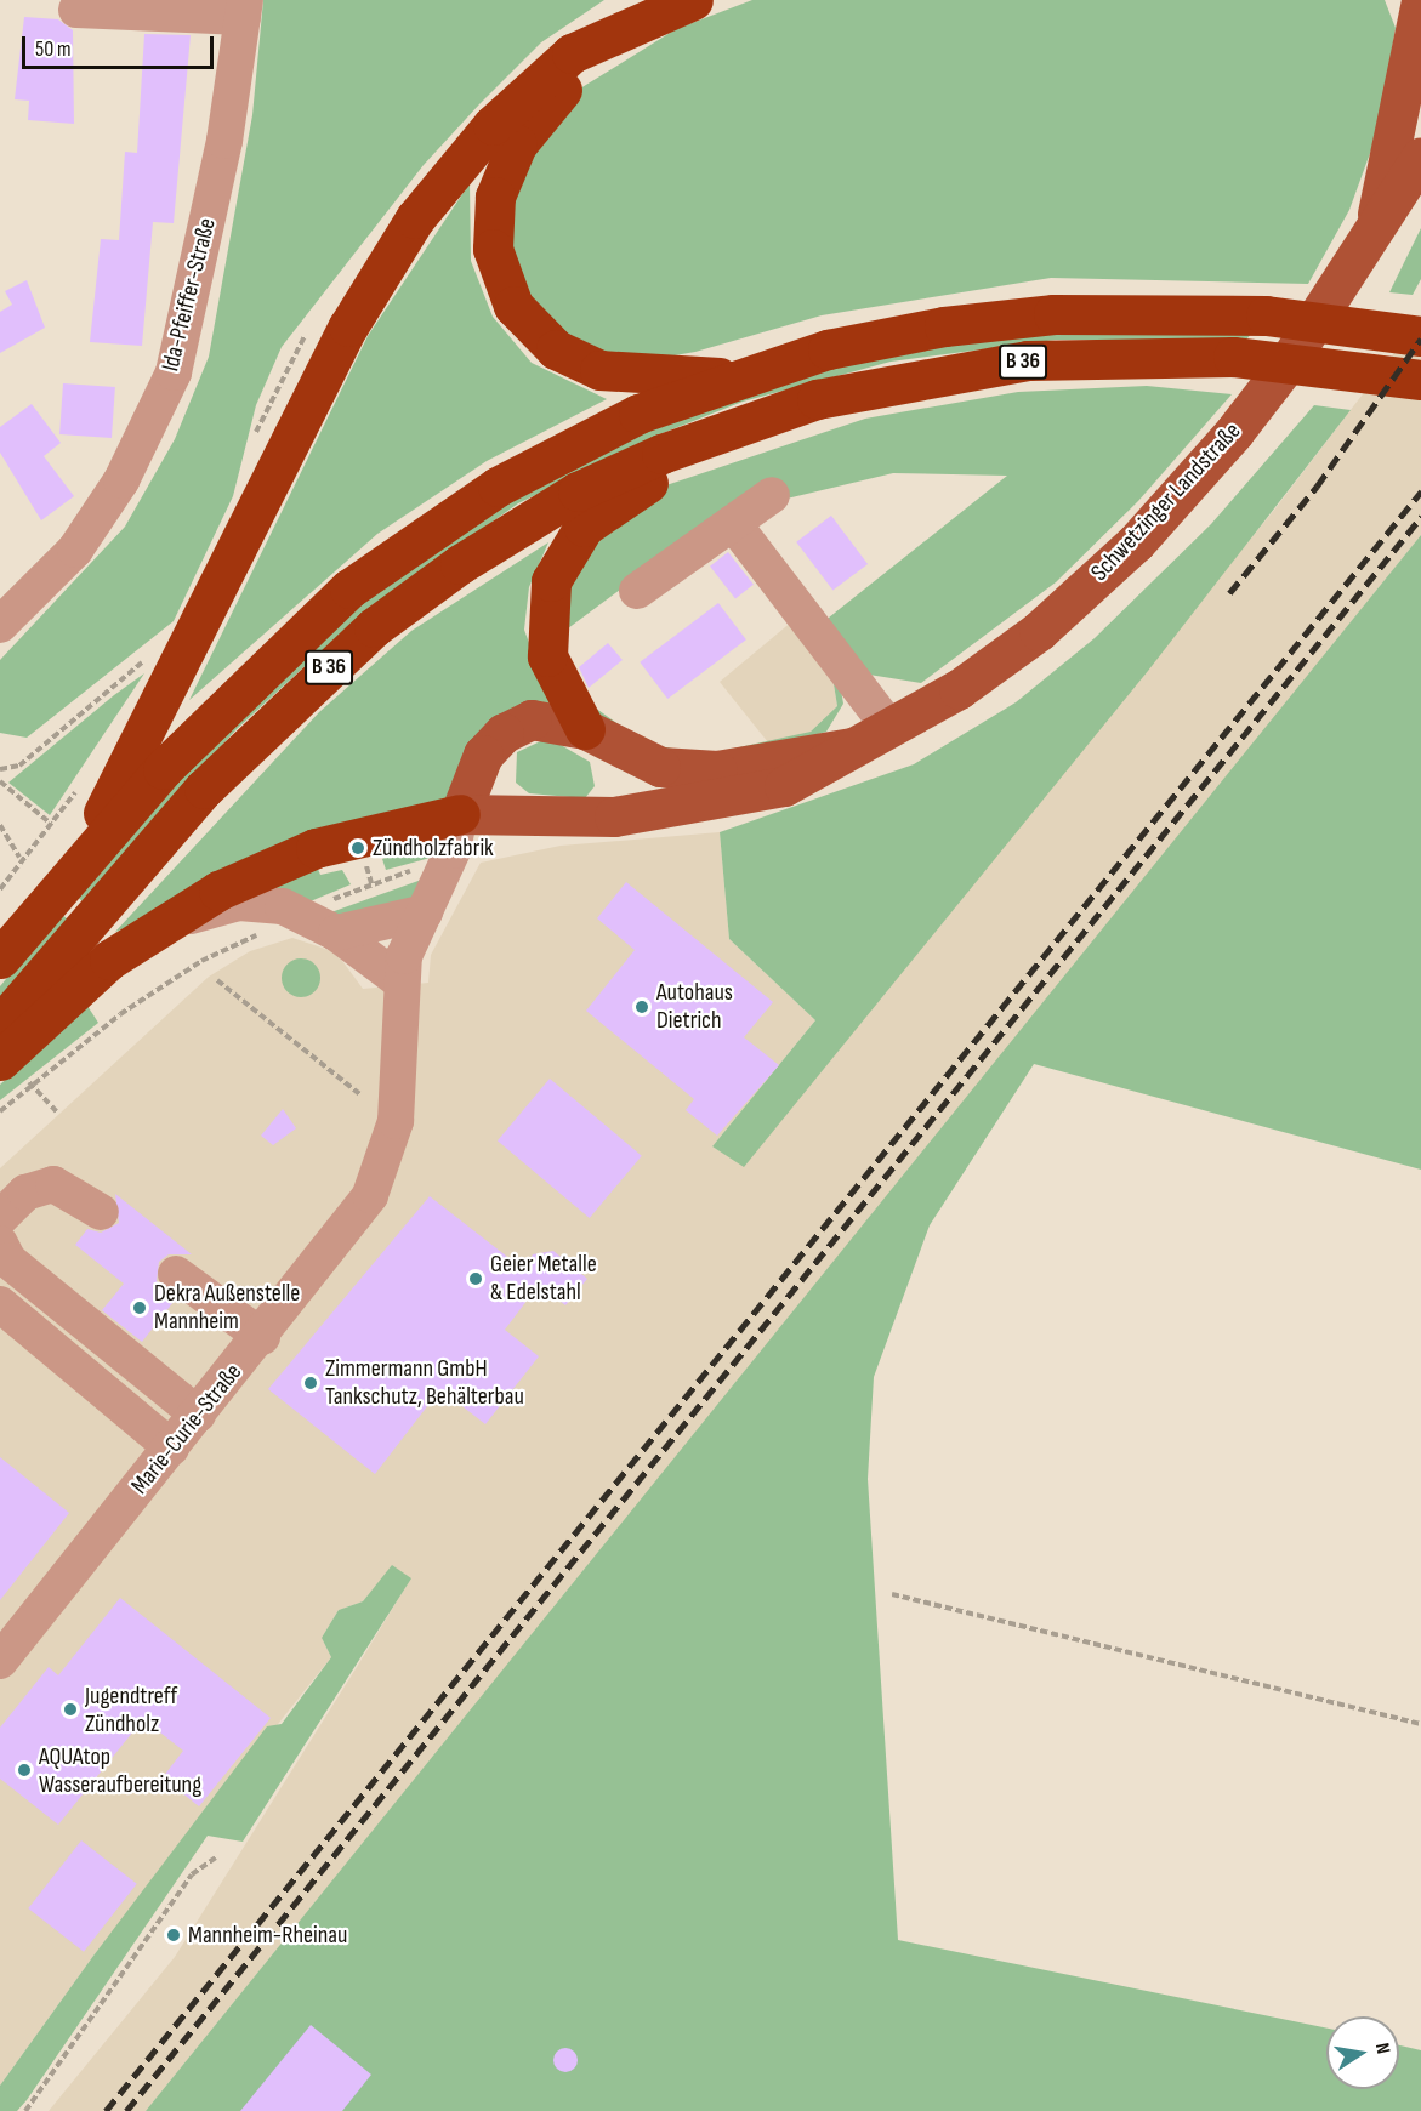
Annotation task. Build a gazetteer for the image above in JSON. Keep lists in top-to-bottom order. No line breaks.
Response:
{"streets":{"highway":["B 36"],"main road":["Schwetzinger Landstraße"],"street":["Ida-Pfeiffer-Straße","Marie-Curie-Straße"]},"crossings":[["Schwetzinger Landstraße","Marie-Curie-Straße"]],"places":["Zündholzfabrik","Autohaus Dietrich","Geier Metalle & Edelstahl","Dekra Außenstelle Mannheim","Zimmermann GmbH Tankschutz, Behälterbau","Jugendtreff Zündholz","AQUAtop Wasseraufbereitung","Mannheim-Rheinau"],"scale_bar":"50 m","north":"right"}
